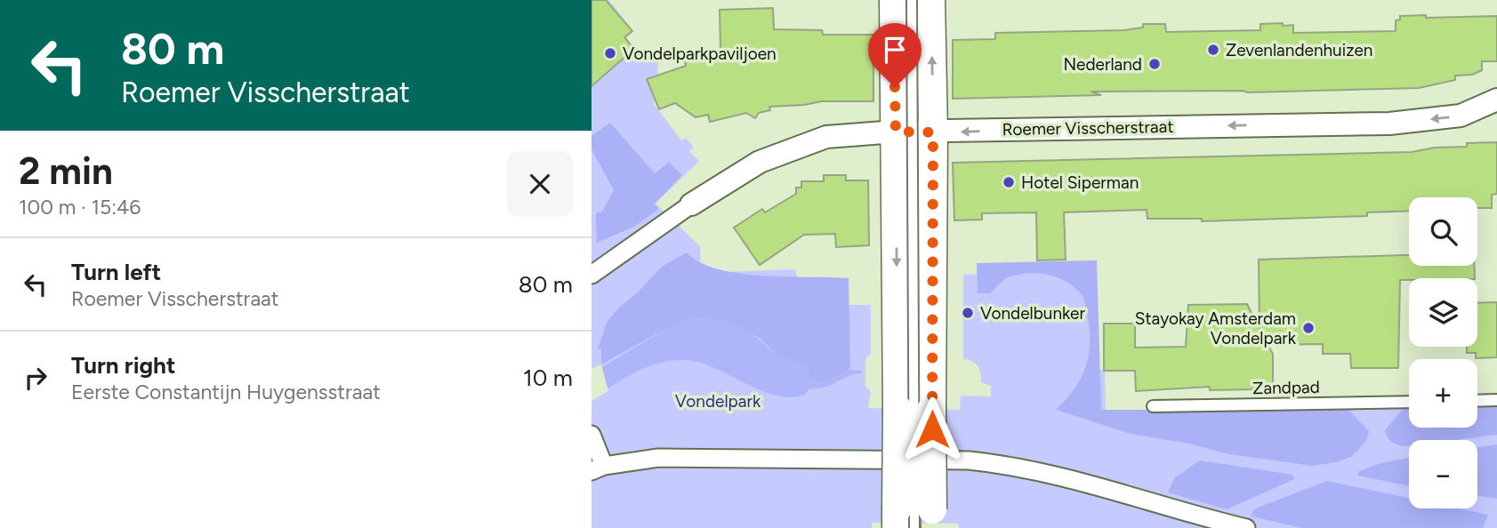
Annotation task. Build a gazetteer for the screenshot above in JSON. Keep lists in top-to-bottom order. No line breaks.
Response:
{"streets":{"street":["Roemer Visscherstraat"],"lane":["Zandpad"]},"one_way":["Roemer Visscherstraat"],"parks":["Vondelpark"],"places":["Zevenlandenhuizen","Vondelparkpaviljoen","Nederland","Hotel Siperman","Vondelbunker","Stayokay Amsterdam Vondelpark"],"page":{"turn":["80 m","Roemer Visscherstraat"],"heading":["2 min","100 m · 15:46"],"map_buttons":["+","−"],"list":[{"name":"Turn left","note":"Roemer Visscherstraat","value":"80 m"},{"name":"Turn right","note":"Eerste Constantijn Huygensstraat","value":"10 m"}]}}
